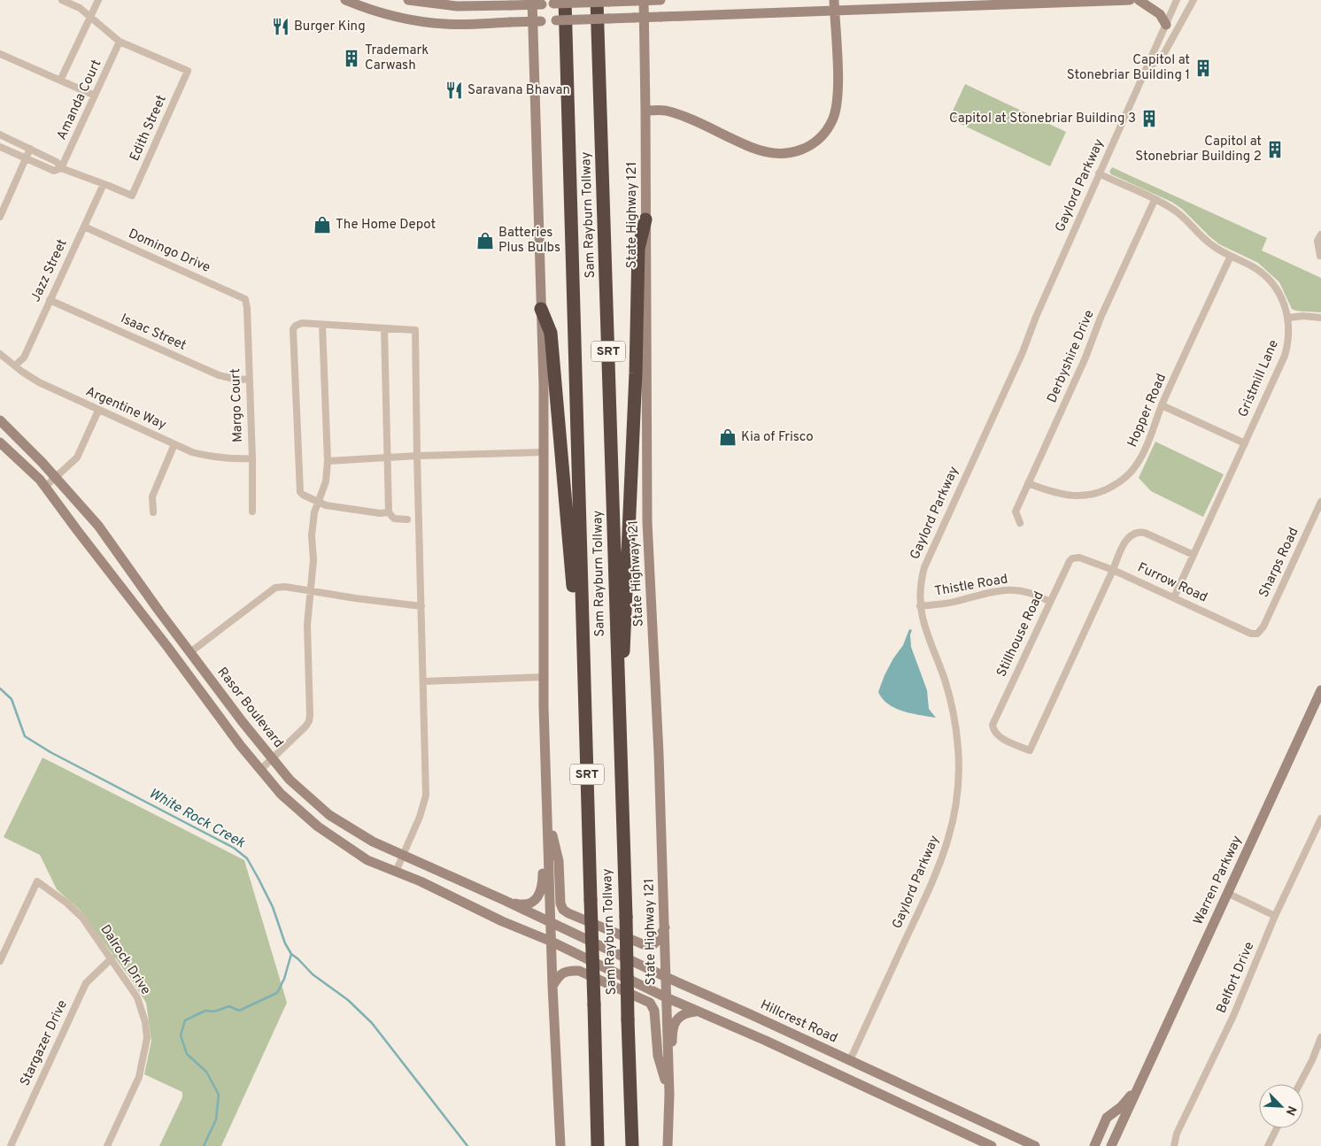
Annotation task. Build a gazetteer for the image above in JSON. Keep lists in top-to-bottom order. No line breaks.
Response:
{"streets":{"highway":["Sam Rayburn Tollway","SRT"],"main road":["State Highway 121","Rasor Boulevard","Warren Parkway","Hillcrest Road"],"street":["Amanda Court","Edith Street","Gaylord Parkway","Domingo Drive","Jazz Street","Isaac Street","Derbyshire Drive","Gristmill Lane","Margo Court","Argentine Way","Hopper Road","Sharps Road","Furrow Road","Thistle Road","Stillhouse Road","Dalrock Drive","Belfort Drive","Stargazer Drive"]},"crossings":[["Amanda Court","Edith Street"],["Edith Street","Jazz Street"],["Gaylord Parkway","Gristmill Lane"],["Gaylord Parkway","Thistle Road"],["Gaylord Parkway","Hillcrest Road"],["State Highway 121","Hillcrest Road"],["Domingo Drive","Jazz Street"],["Domingo Drive","Margo Court"],["Jazz Street","Isaac Street"],["Jazz Street","Argentine Way"],["Isaac Street","Margo Court"],["Derbyshire Drive","Gristmill Lane"],["Derbyshire Drive","Hopper Road"],["Gristmill Lane","Hopper Road"],["Gristmill Lane","Furrow Road"],["Margo Court","Argentine Way"],["Sharps Road","Furrow Road"],["Furrow Road","Stillhouse Road"],["Thistle Road","Stillhouse Road"],["Rasor Boulevard","Hillcrest Road"],["Dalrock Drive","Stargazer Drive"]],"water":["White Rock Creek"],"places":{"restaurant":["Burger King","Saravana Bhavan"],"building":["Trademark Carwash","Capitol at Stonebriar Building 1","Capitol at Stonebriar Building 3","Capitol at Stonebriar Building 2"],"shop":["The Home Depot","Batteries Plus Bulbs","Kia of Frisco"]},"north":"bottom right"}
